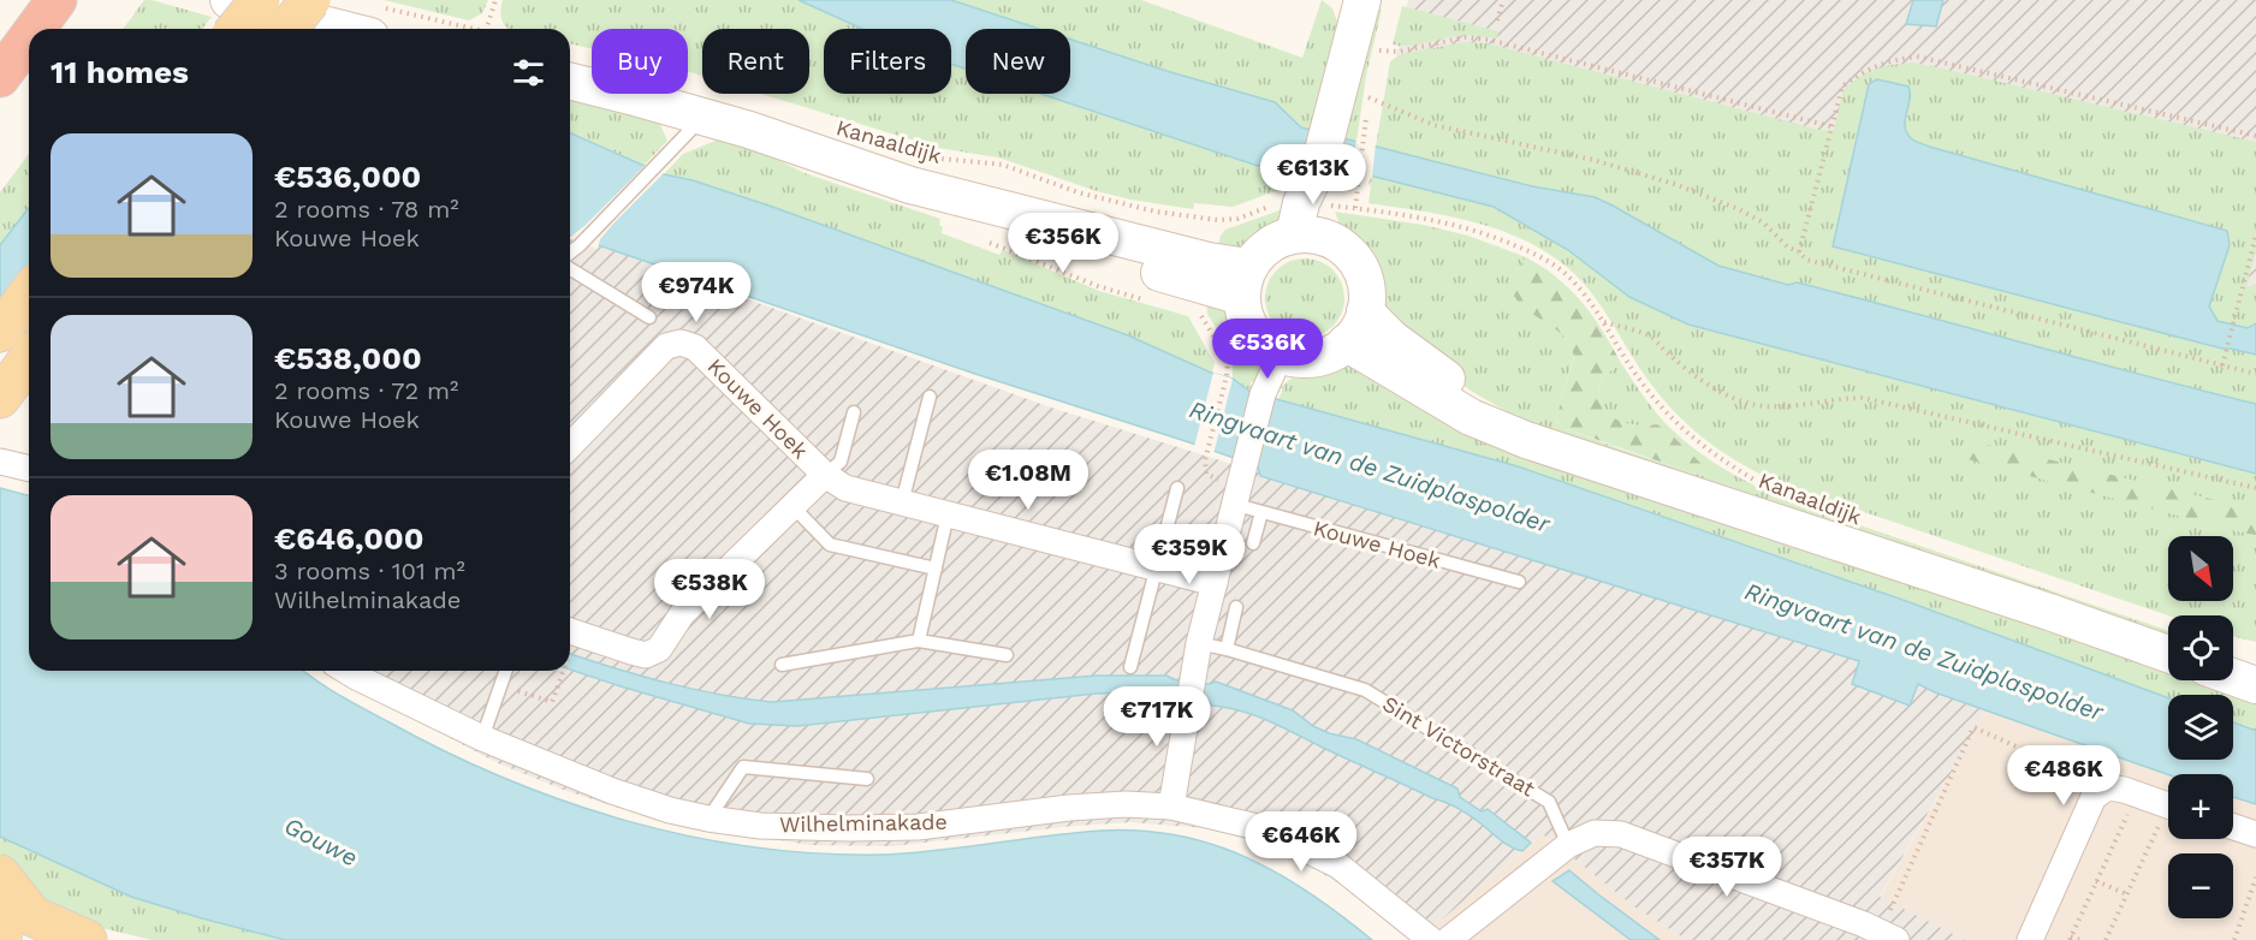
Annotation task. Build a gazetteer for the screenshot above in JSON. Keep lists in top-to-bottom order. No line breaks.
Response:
{"streets":{"main road":["Kanaaldijk"],"street":["Kouwe Hoek","Wilhelminakade"],"lane":["Sint Victorstraat"]},"water":["Ringvaart van de Zuidplaspolder","Gouwe"],"north":"bottom right","page":{"chip":["Buy","Rent","Filters","New"],"heading":"11 homes","list":[{"name":"€536,000","note":"2 rooms · 78 m² · Kouwe Hoek"},{"name":"€538,000","note":"2 rooms · 72 m² · Kouwe Hoek"},{"name":"€646,000","note":"3 rooms · 101 m² · Wilhelminakade"}],"price":["€613K","€356K","€974K","€536K","€1.08M","€359K","€538K","€717K","€486K","€646K","€357K"],"map_buttons":["+","−"]}}
